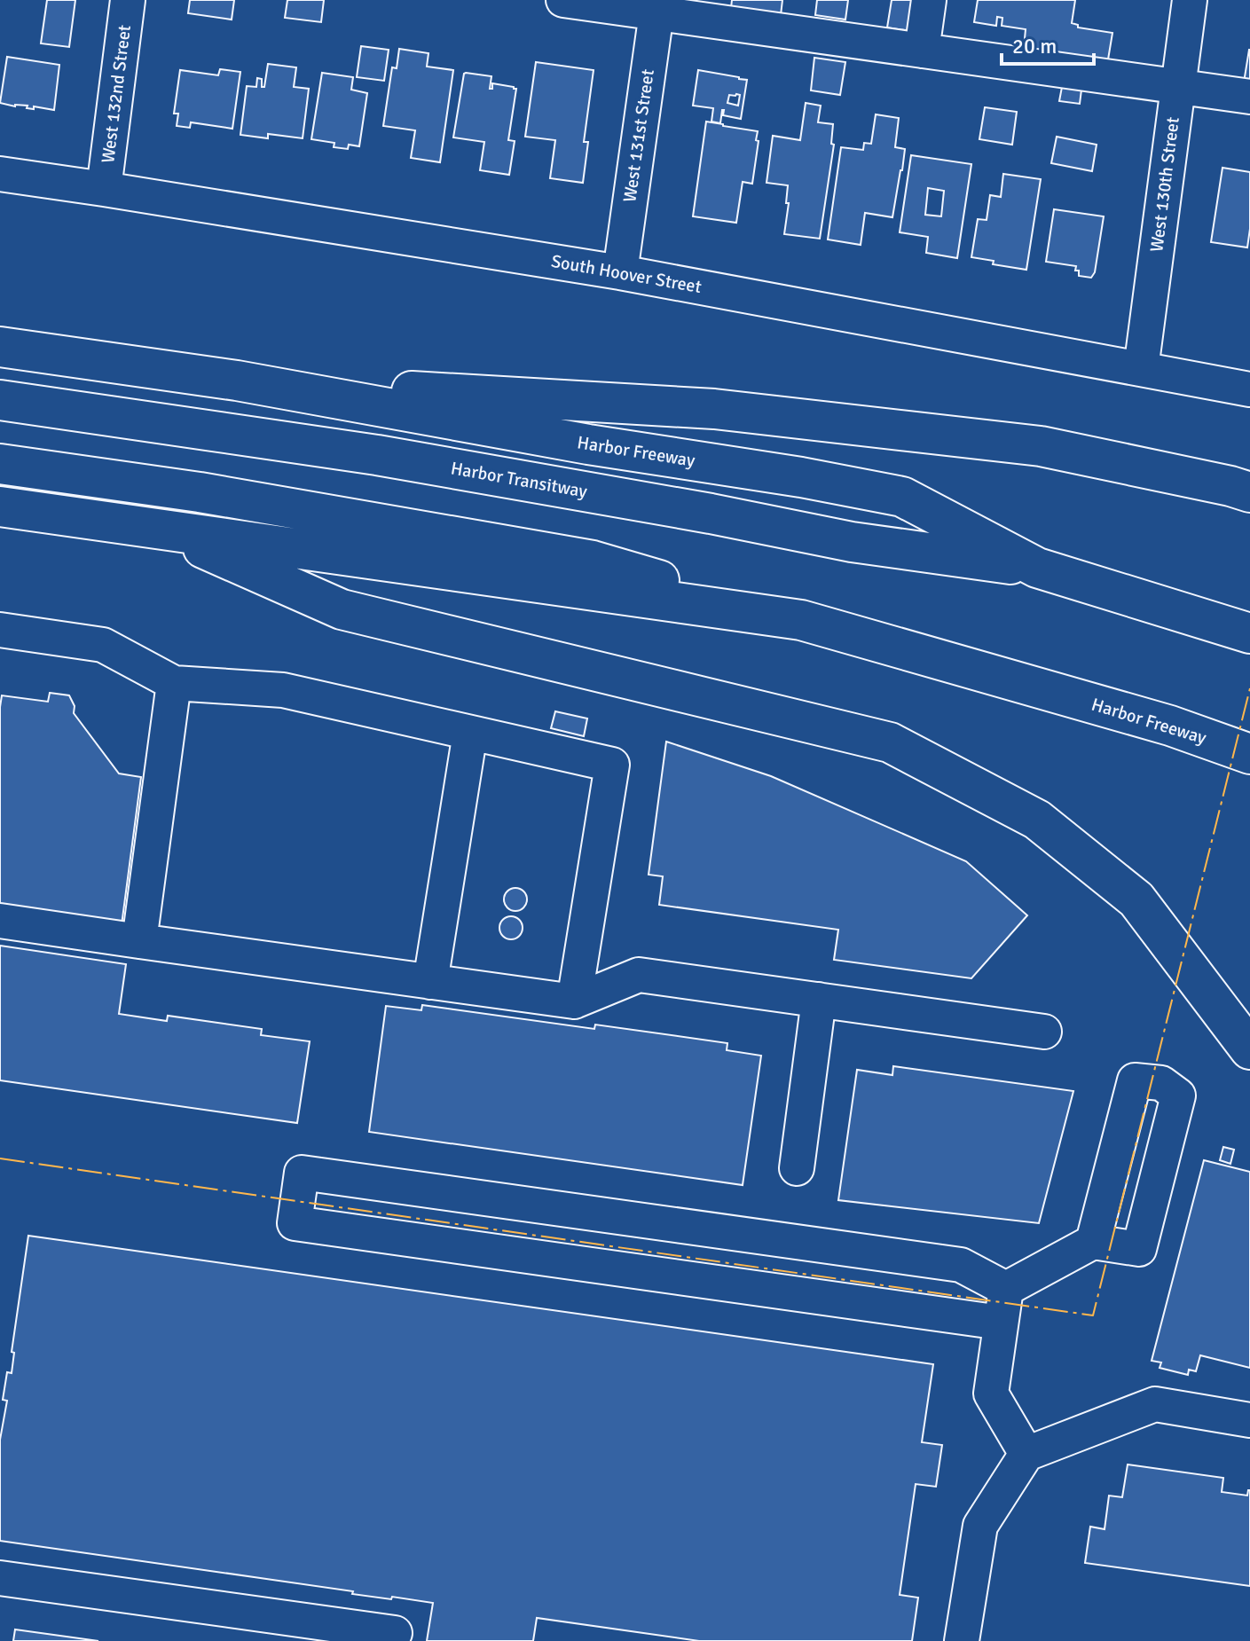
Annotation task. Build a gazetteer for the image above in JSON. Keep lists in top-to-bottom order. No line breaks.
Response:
{"streets":{"highway":["Harbor Freeway","Harbor Transitway"],"street":["West 132nd Street","West 131st Street","West 130th Street","South Hoover Street"]},"crossings":[["West 132nd Street","South Hoover Street"],["West 131st Street","South Hoover Street"],["West 130th Street","South Hoover Street"],["Harbor Freeway","Harbor Transitway"]],"scale_bar":"20 m"}
